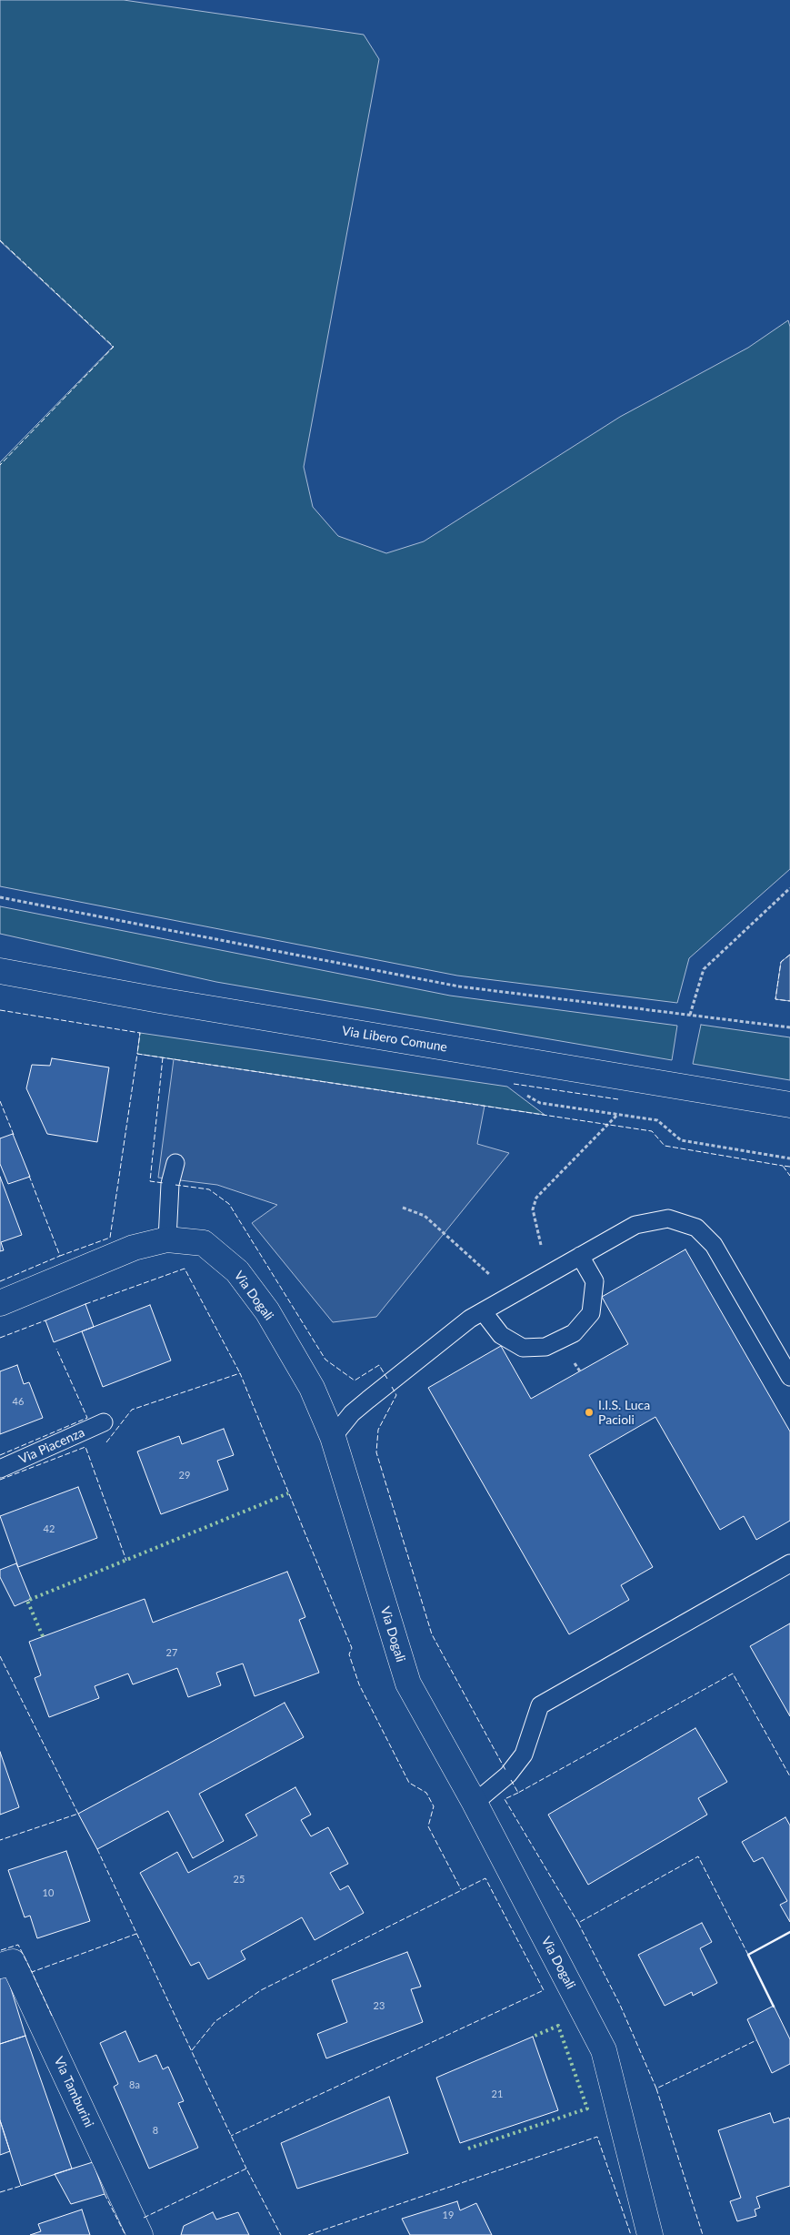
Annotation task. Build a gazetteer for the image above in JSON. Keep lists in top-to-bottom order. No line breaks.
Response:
{"streets":{"street":["Via Libero Comune","Via Dogali","Via Tamburini"],"lane":["Via Piacenza"]},"places":["I.I.S. Luca Pacioli"],"house_numbers":["46","29","42","27","25","10","23","8a","21","8","19"]}
